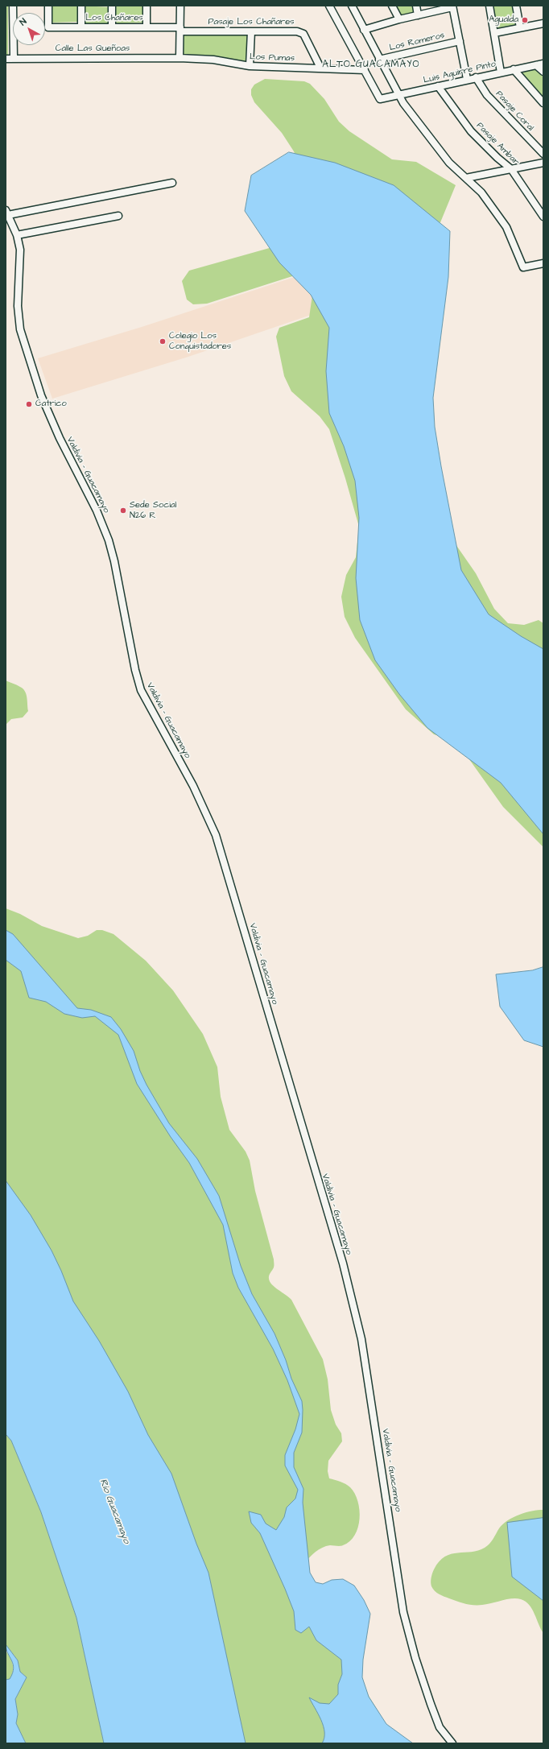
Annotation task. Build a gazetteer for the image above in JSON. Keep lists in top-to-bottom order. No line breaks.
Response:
{"streets":{"street":["Los Chañares","Pasaje Los Chañares","Los Romeros","Calle Las Queñoas","Los Pumas","Luis Aguirre Pinto","Pasaje Coral","Pasaje Ambar","Valdivia - Guacamayo"]},"crossings":[["Los Chañares","Pasaje Los Chañares"],["Pasaje Los Chañares","Los Pumas"],["Calle Las Queñoas","Los Pumas"],["Los Pumas","Luis Aguirre Pinto"],["Luis Aguirre Pinto","Pasaje Coral"],["Luis Aguirre Pinto","Pasaje Ambar"]],"districts":["ALTO GUACAMAYO"],"water":["Río Guacamayo"],"places":["Agualda","Colegio Los Conquistadores","Catrico","Sede Social N26 R"],"north":"top left"}
